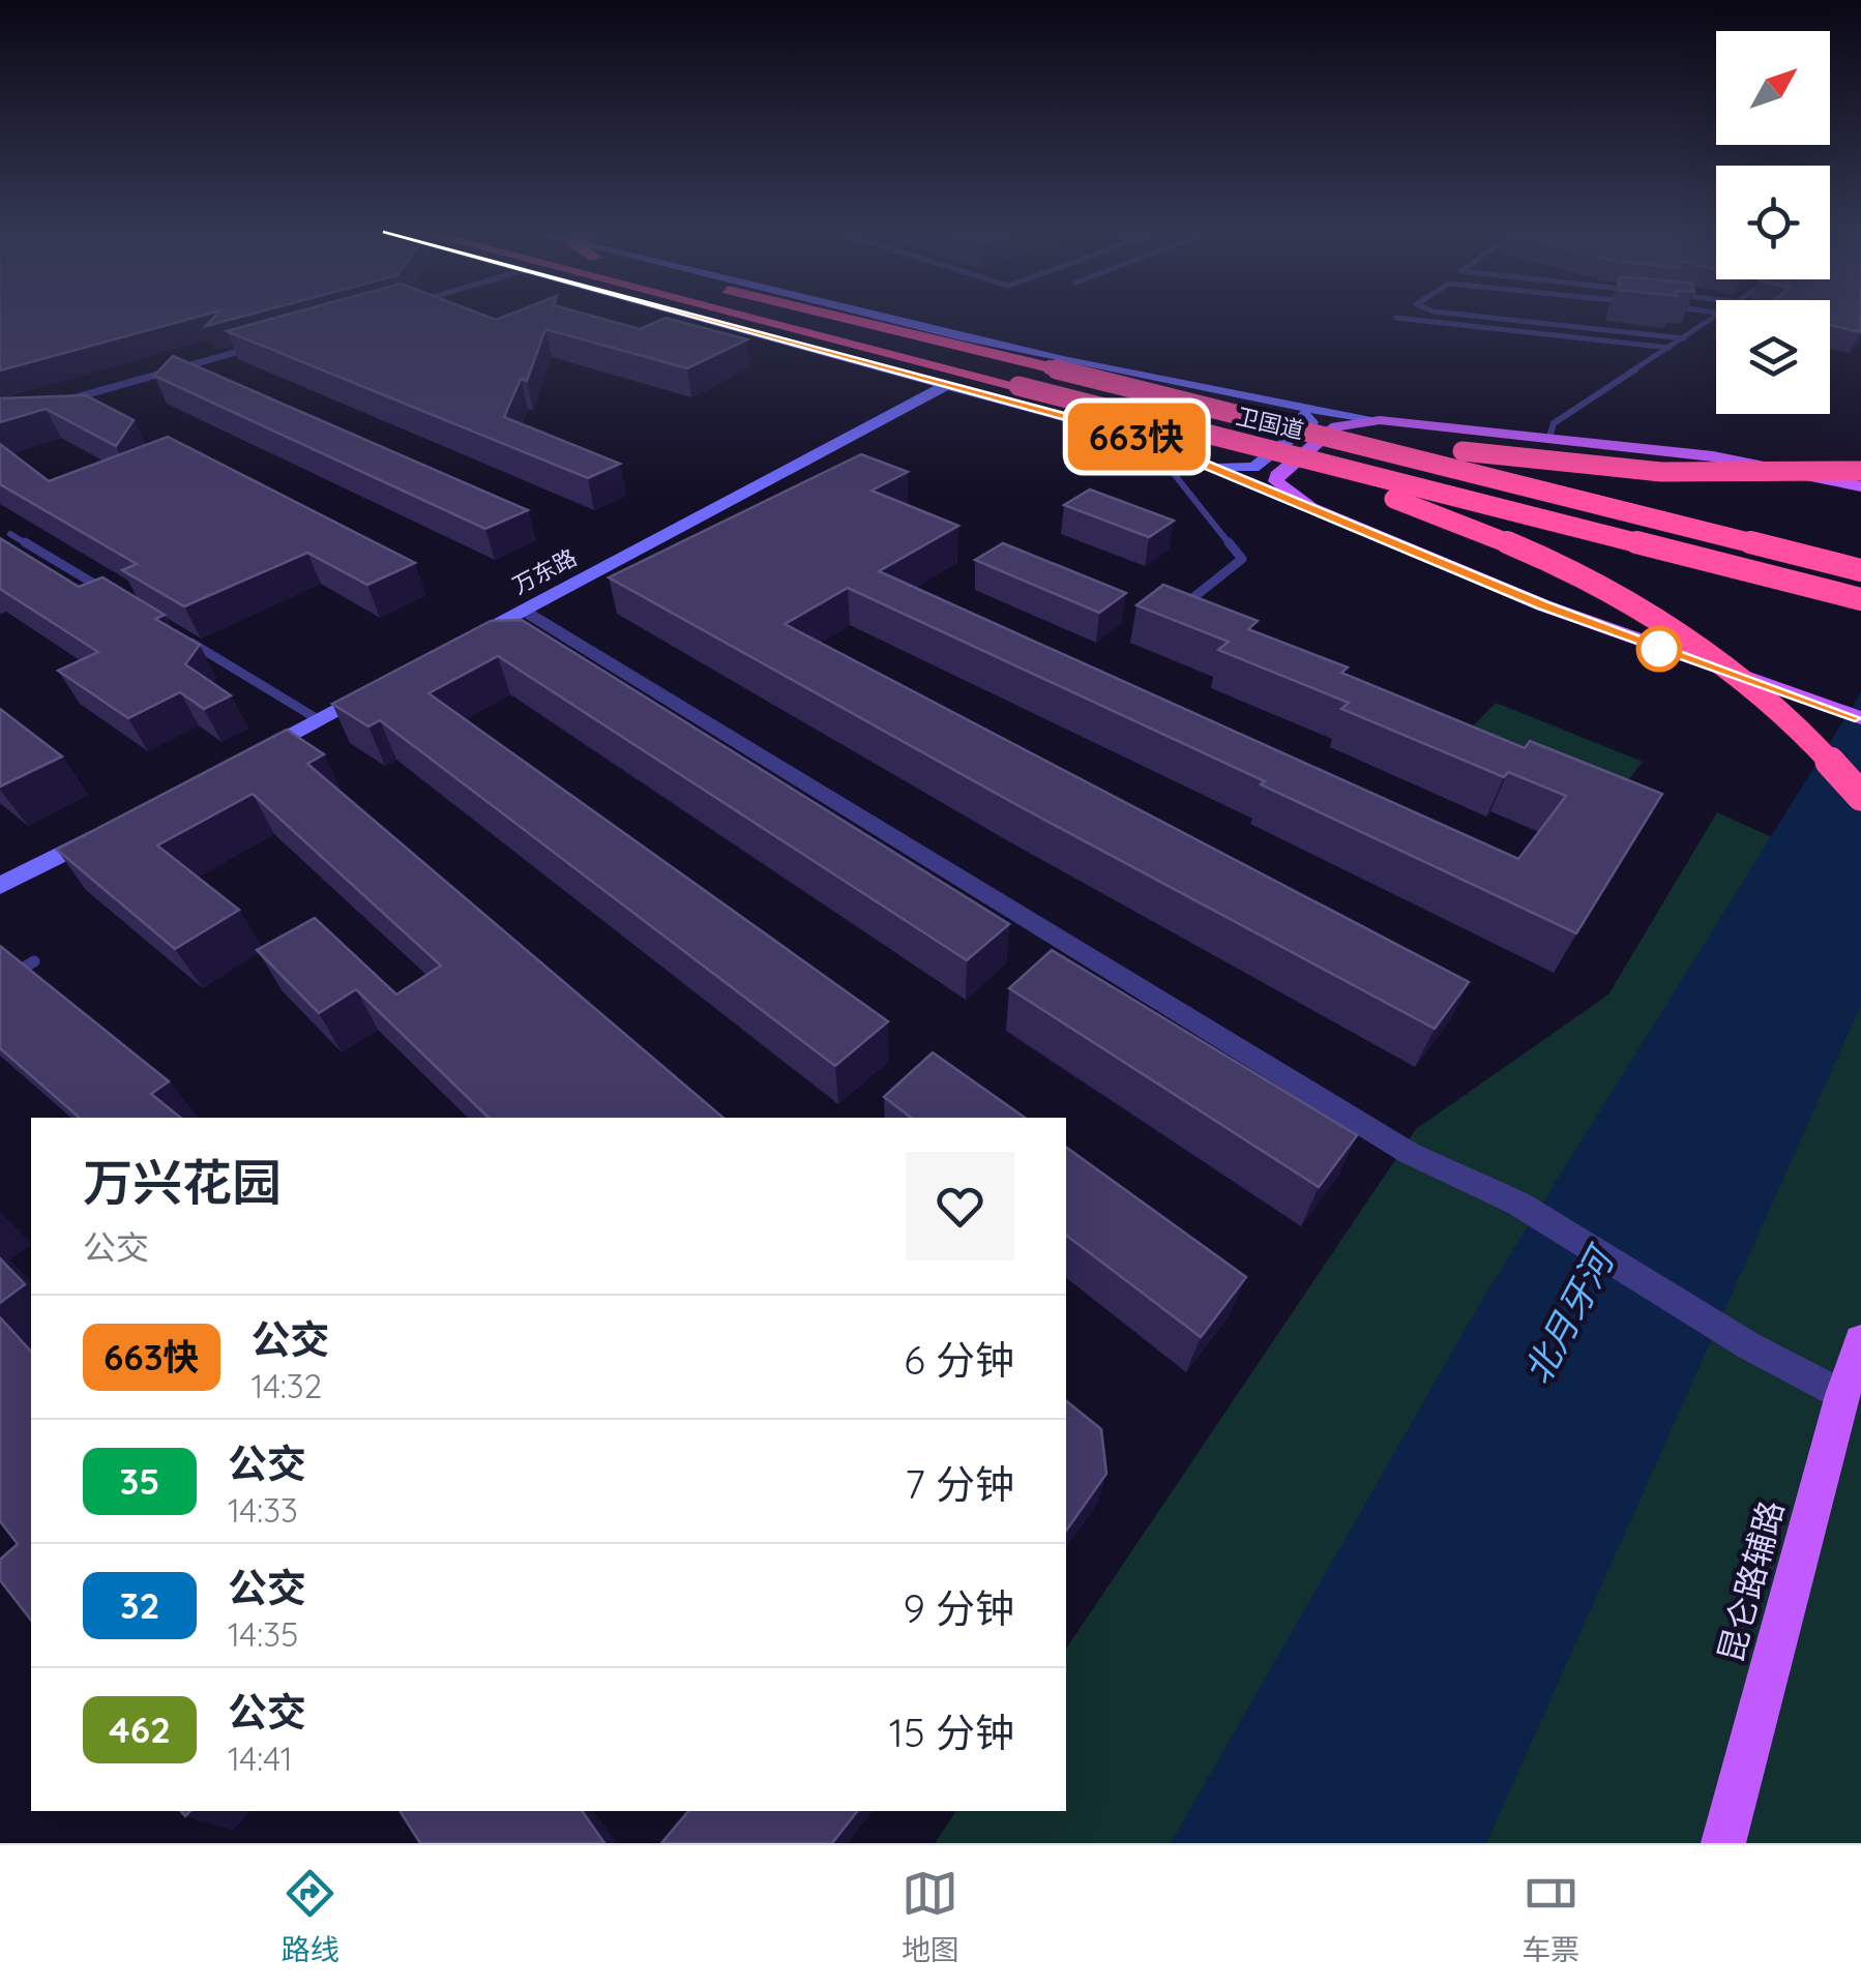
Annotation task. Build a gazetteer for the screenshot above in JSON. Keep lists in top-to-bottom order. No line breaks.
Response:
{"streets":{"highway":["卫国道"],"main road":["万东路","昆仑路辅路"]},"water":["北月牙河"],"lines":["bus line 663快"],"north":"top right","page":{"on_map":"663快","heading":["万兴花园","公交"],"list":[{"mark":"663快","name":"公交","note":"14:32","value":"6 分钟"},{"mark":"35","name":"公交","note":"14:33","value":"7 分钟"},{"mark":"32","name":"公交","note":"14:35","value":"9 分钟"},{"mark":"462","name":"公交","note":"14:41","value":"15 分钟"}],"tabs":["路线","地图","车票"]}}
